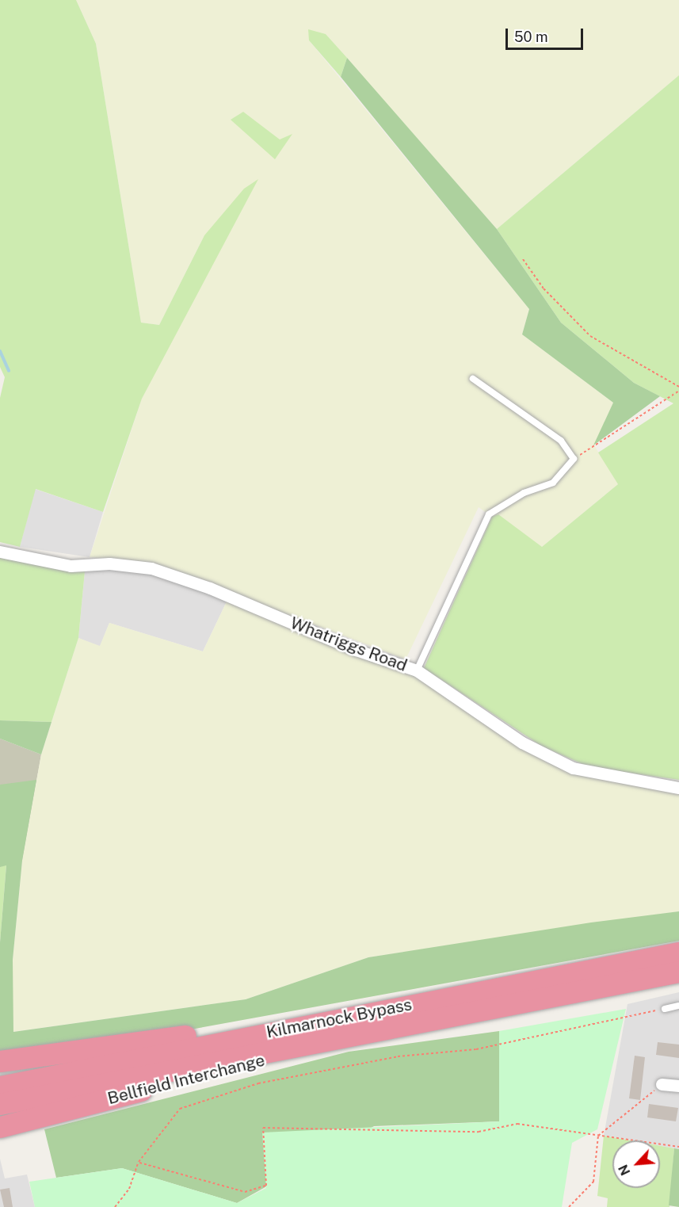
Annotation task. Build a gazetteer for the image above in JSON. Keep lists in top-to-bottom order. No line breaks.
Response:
{"streets":{"highway":["Kilmarnock Bypass","Bellfield Interchange"],"street":["Whatriggs Road"]},"crossings":[["Kilmarnock Bypass","Bellfield Interchange"]],"scale_bar":"50 m","north":"bottom left"}
